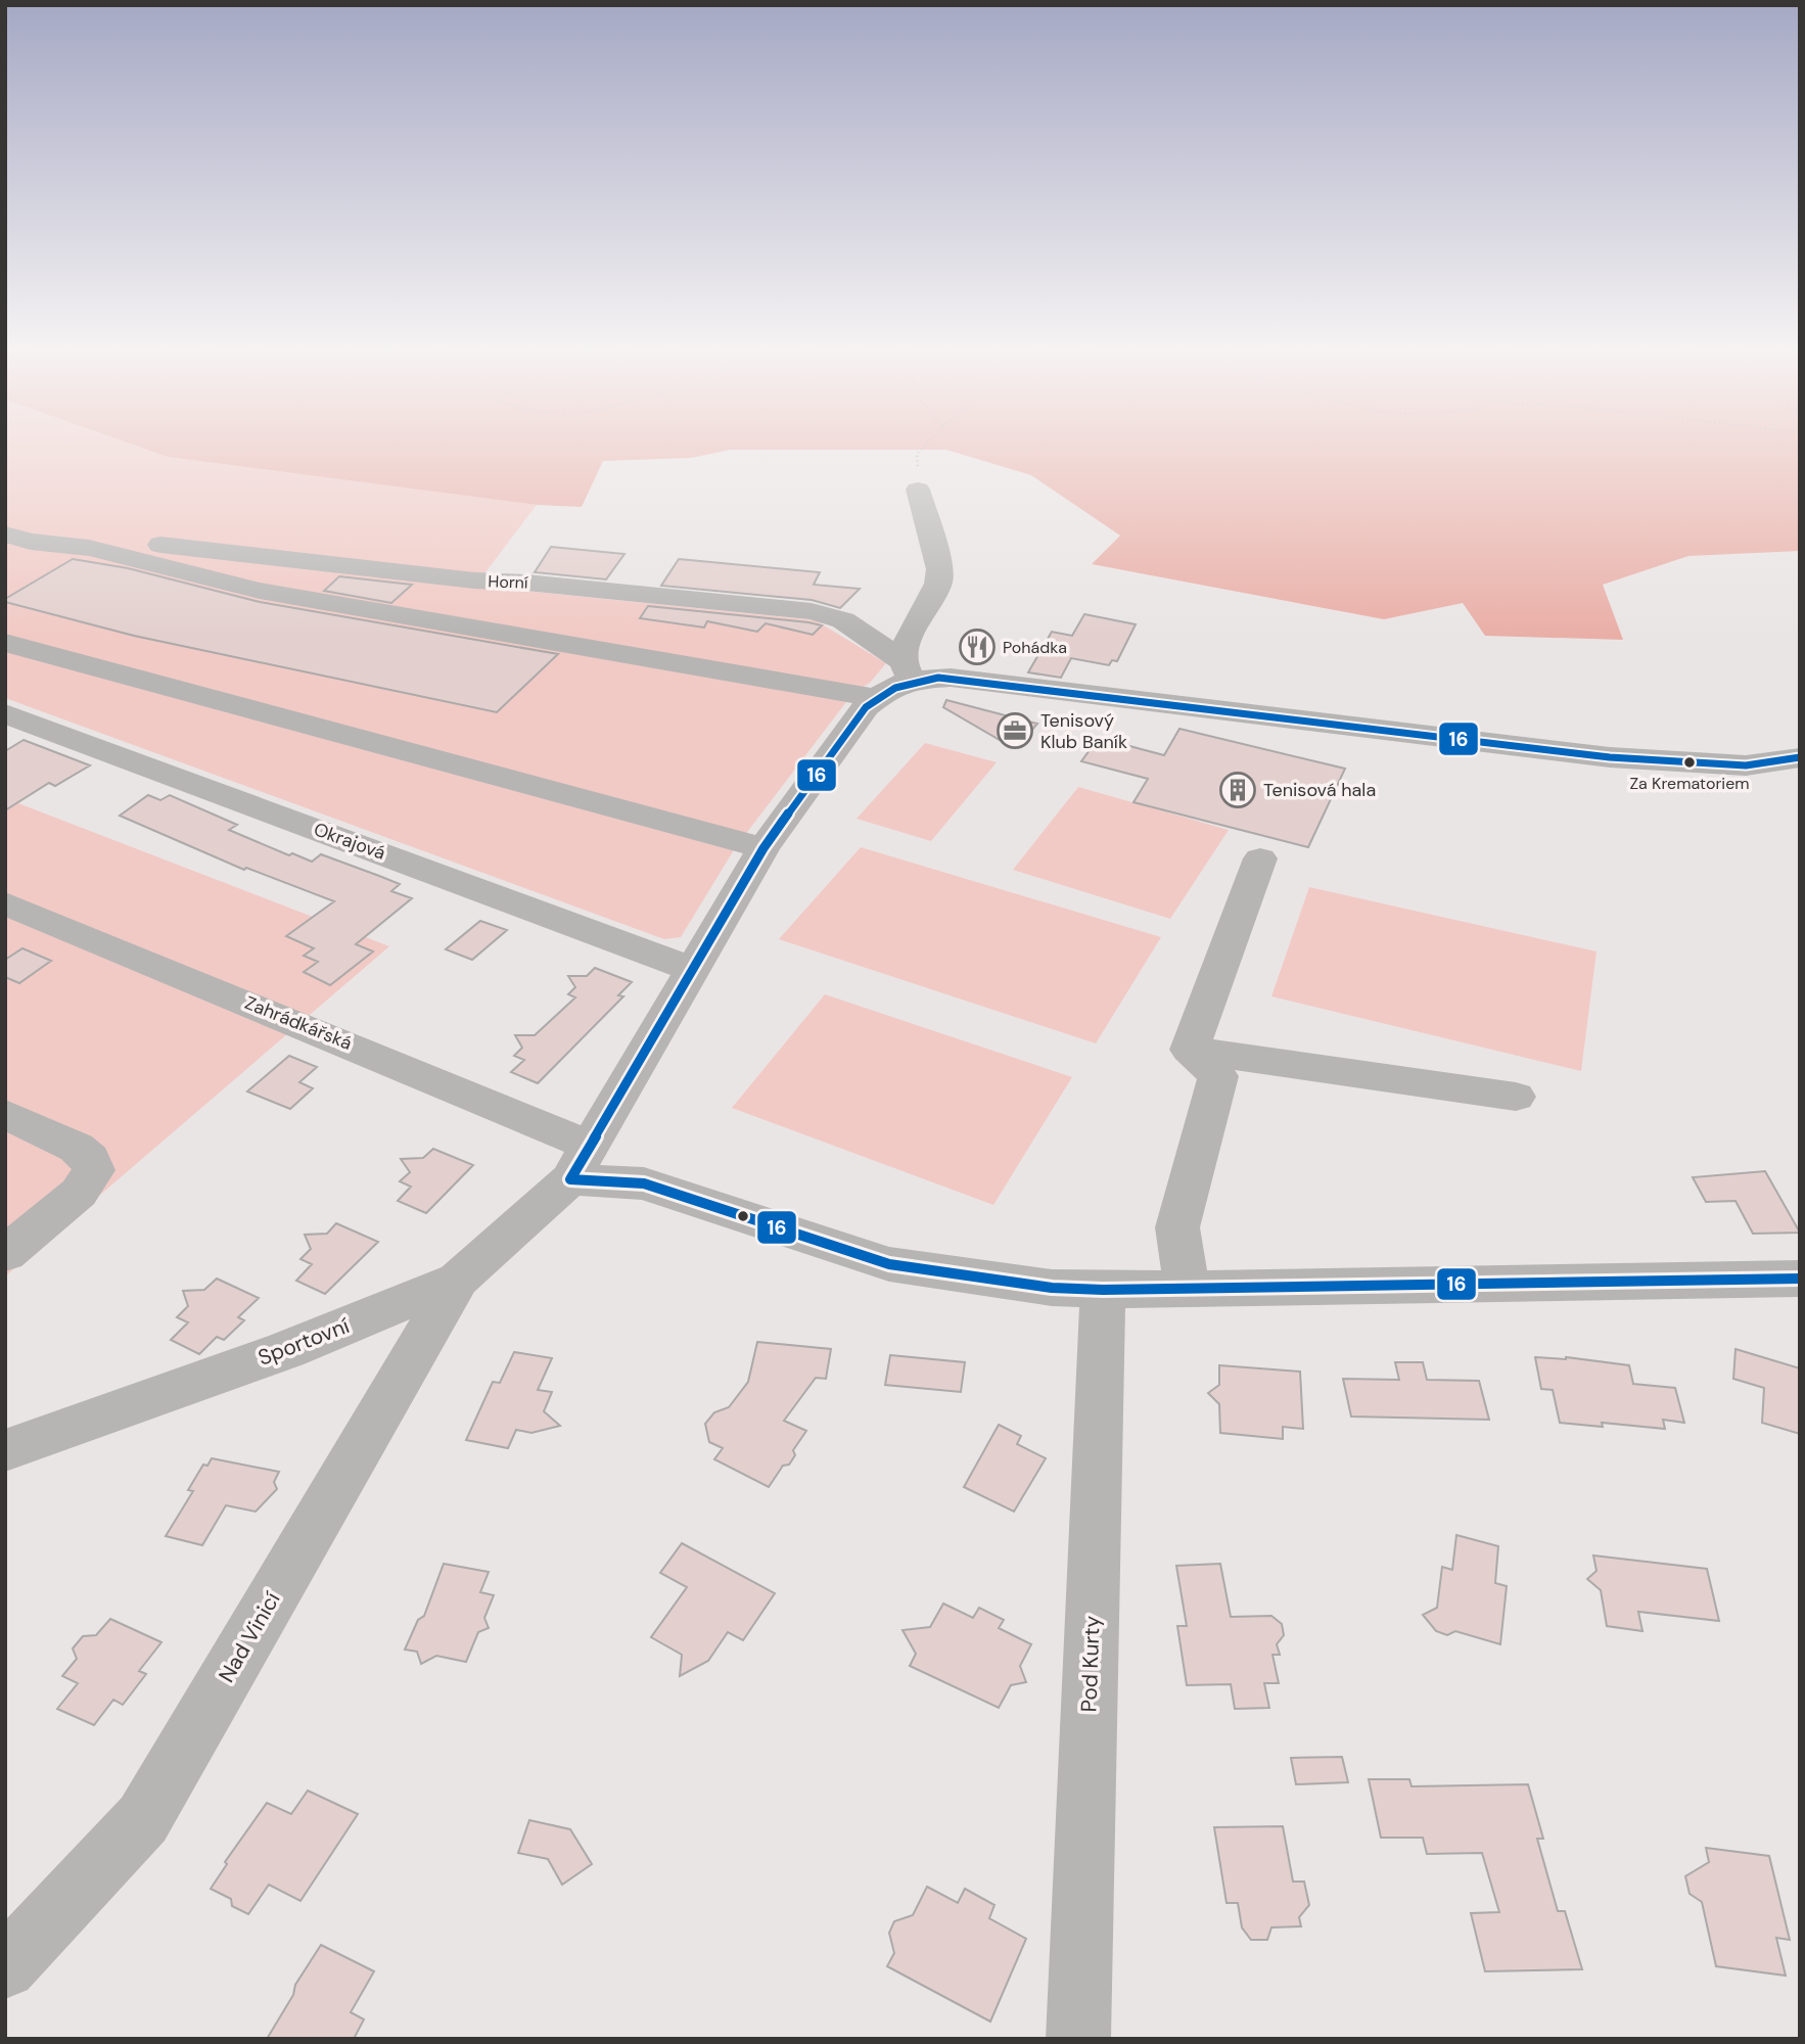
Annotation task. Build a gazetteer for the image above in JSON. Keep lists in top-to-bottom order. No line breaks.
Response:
{"streets":{"street":["Horní","Okrajová","Zahrádkářská","Sportovní","Nad Vinicí","Pod Kurty"]},"crossings":[["Horní","Sportovní"],["Okrajová","Sportovní"],["Zahrádkářská","Sportovní"],["Sportovní","Nad Vinicí"]],"places":{"restaurant":["Pohádka"],"office":["Tenisový Klub Baník"],"other":["Za Krematoriem"],"building":["Tenisová hala"]},"lines":["transit line 16"]}
